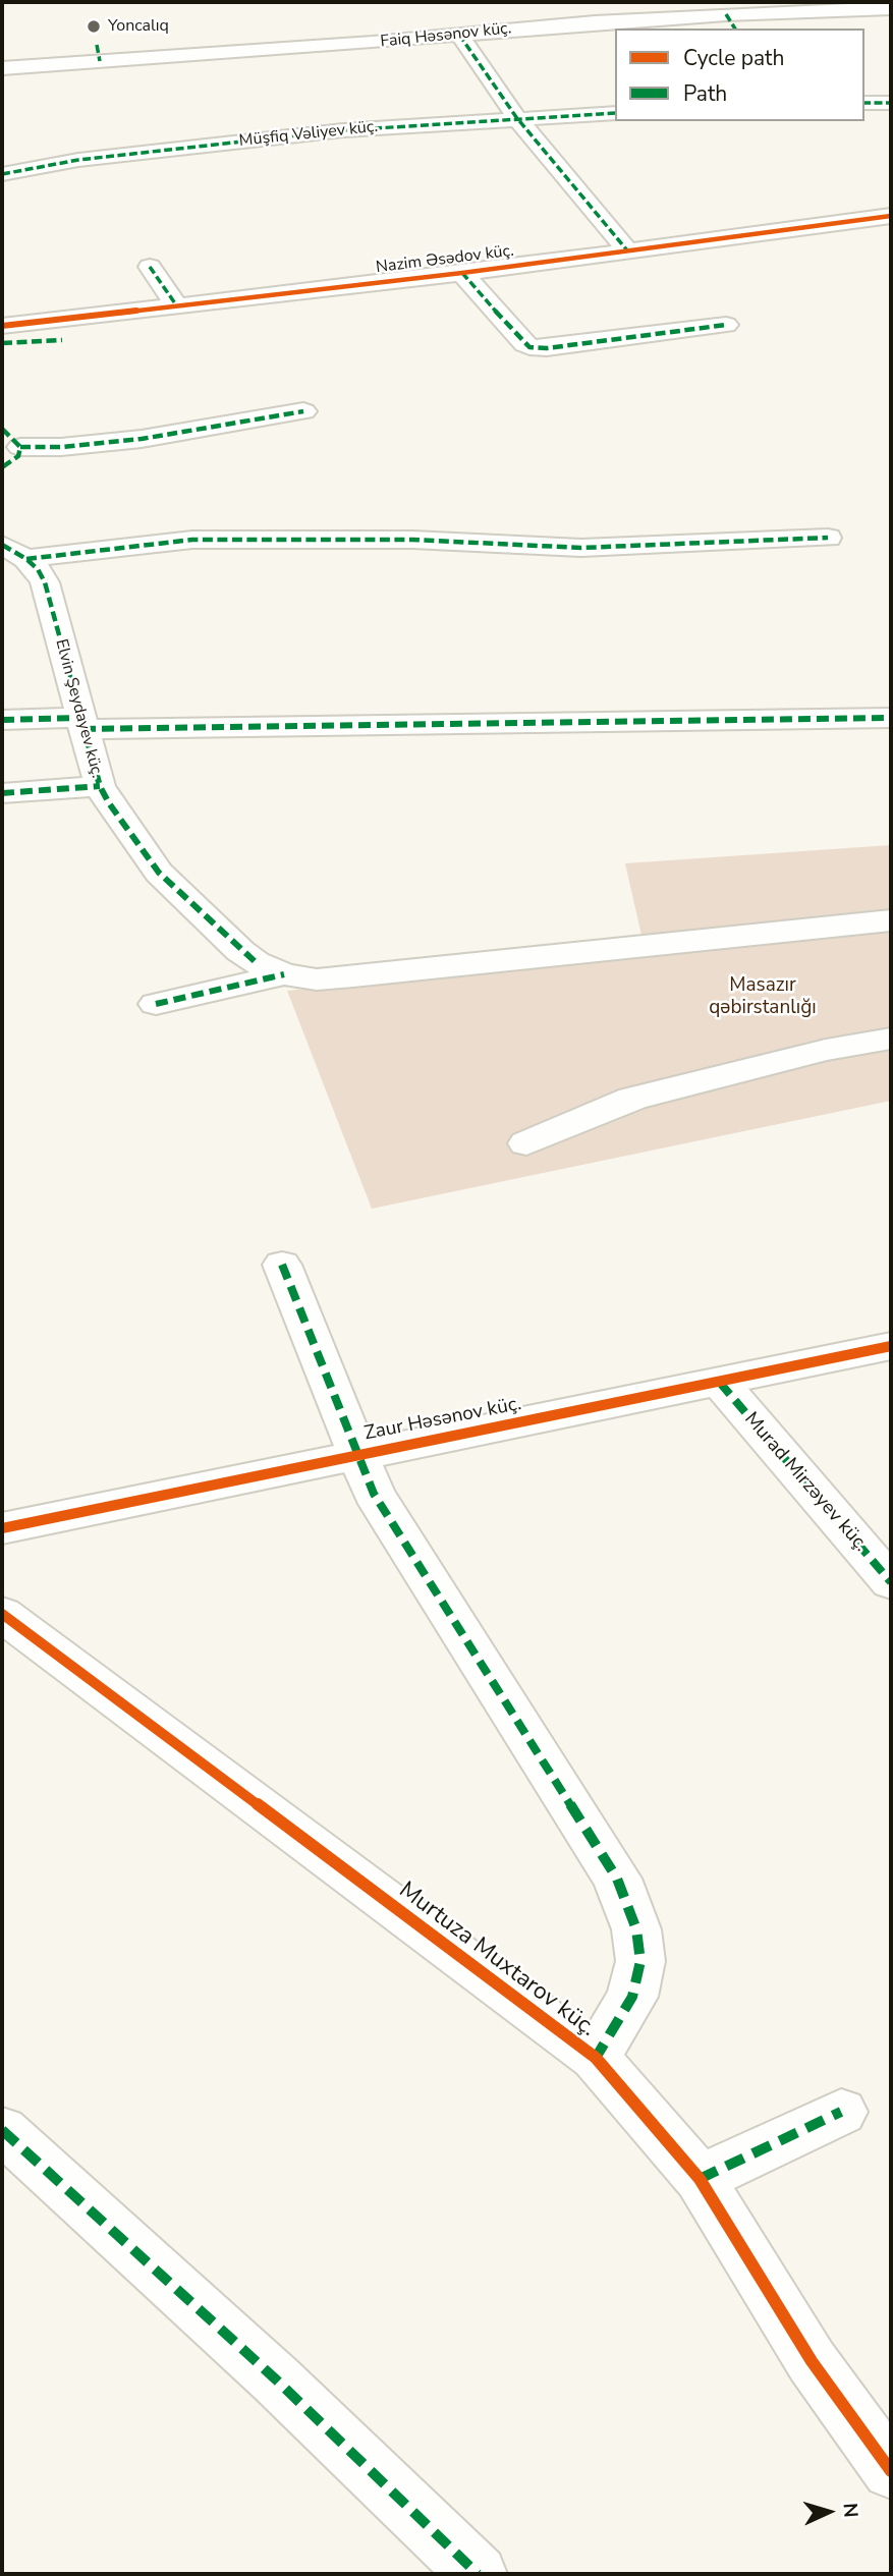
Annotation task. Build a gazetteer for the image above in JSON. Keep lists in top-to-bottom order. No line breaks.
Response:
{"streets":{"street":["Faiq Həsənov küç.","Müşfiq Vəliyev küç.","Nazim Əsədov küç.","Elvin Şeydayev küç.","Zaur Həsənov küç.","Murad Mirzəyev küç.","Murtuza Muxtarov küç."]},"crossings":[["Zaur Həsənov küç.","Murad Mirzəyev küç."]],"parks":["Masazır qəbirstanlığı"],"places":["Yoncalıq"],"legend":["Cycle path","Path"],"north":"right"}
